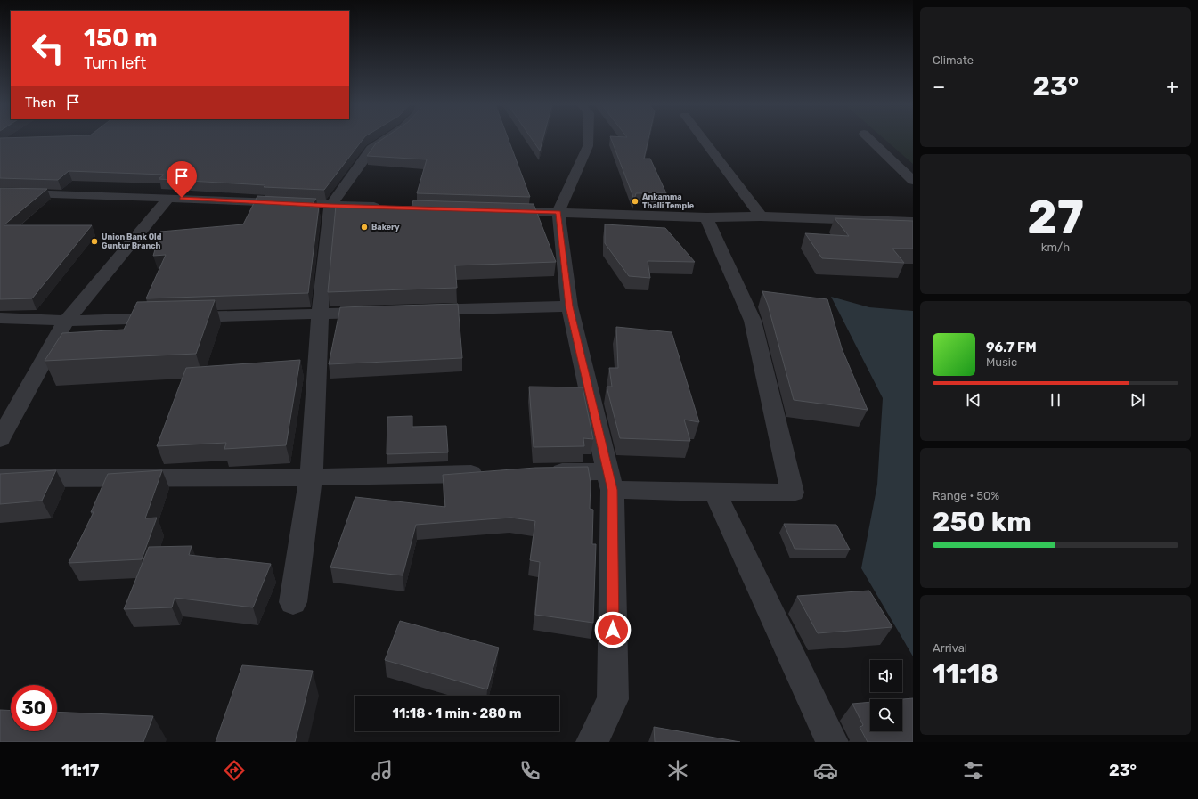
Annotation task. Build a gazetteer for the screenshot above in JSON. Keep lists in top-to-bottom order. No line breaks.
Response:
{"places":["Ankamma Thalli Temple","Bakery","Union Bank Old Guntur Branch"],"page":{"tile":["Climate",["27","km/h"],["Range · 50%","250 km"],["Arrival","11:18"]],"turn":["150 m","Turn left"],"heat":["−","23°","+"],"then":"Then","song":["96.7 FM","Music"],"limit":"30","trip":"11:18 · 1 min · 280 m","tabs":["11:17","23°"]}}
